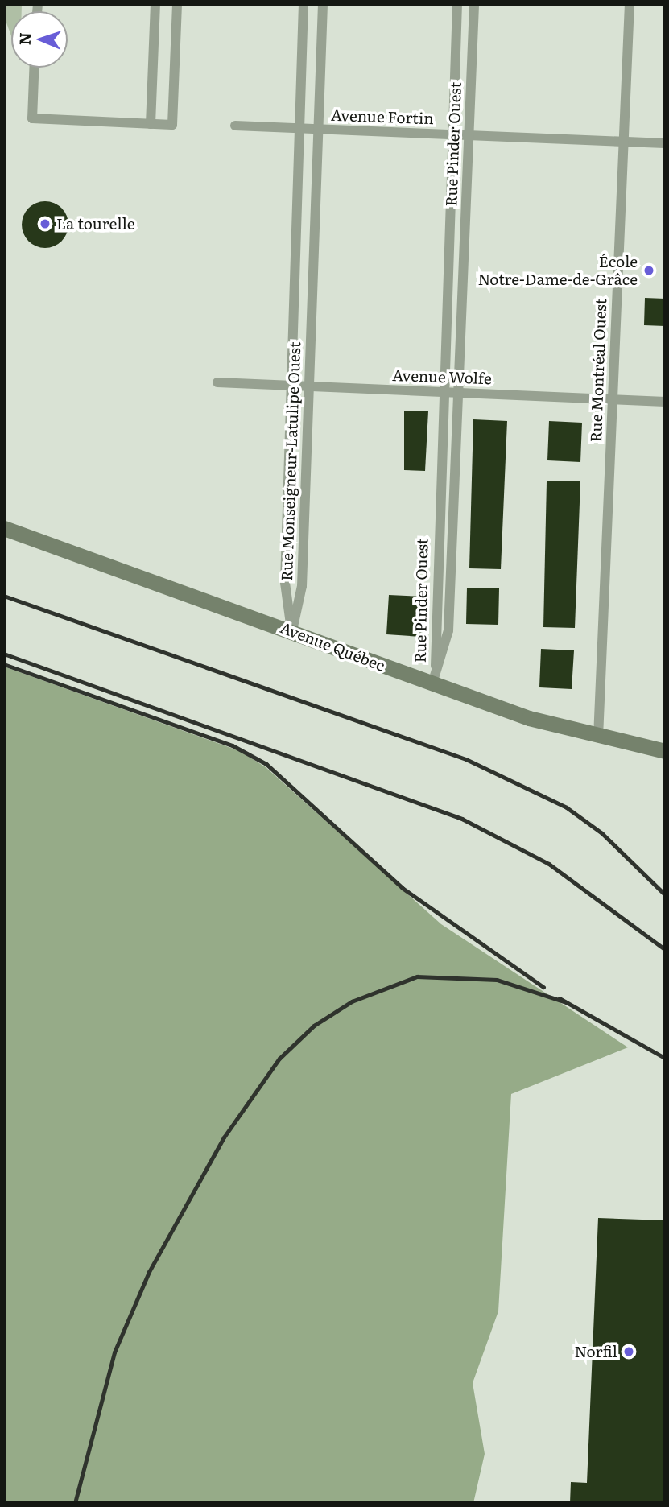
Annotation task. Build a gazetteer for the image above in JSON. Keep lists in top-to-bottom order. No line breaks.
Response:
{"streets":{"main road":["Avenue Québec"],"street":["Avenue Fortin","Rue Pinder Ouest","Rue Montréal Ouest","Avenue Wolfe","Rue Monseigneur-Latulipe Ouest"]},"crossings":[["Avenue Fortin","Rue Pinder Ouest"],["Avenue Fortin","Rue Montréal Ouest"],["Avenue Fortin","Rue Monseigneur-Latulipe Ouest"],["Rue Pinder Ouest","Avenue Wolfe"],["Rue Pinder Ouest","Avenue Québec"],["Rue Montréal Ouest","Avenue Wolfe"],["Rue Montréal Ouest","Avenue Québec"],["Avenue Wolfe","Rue Monseigneur-Latulipe Ouest"],["Rue Monseigneur-Latulipe Ouest","Avenue Québec"]],"places":["La tourelle","École Notre-Dame-de-Grâce","Norfil"],"north":"left"}
